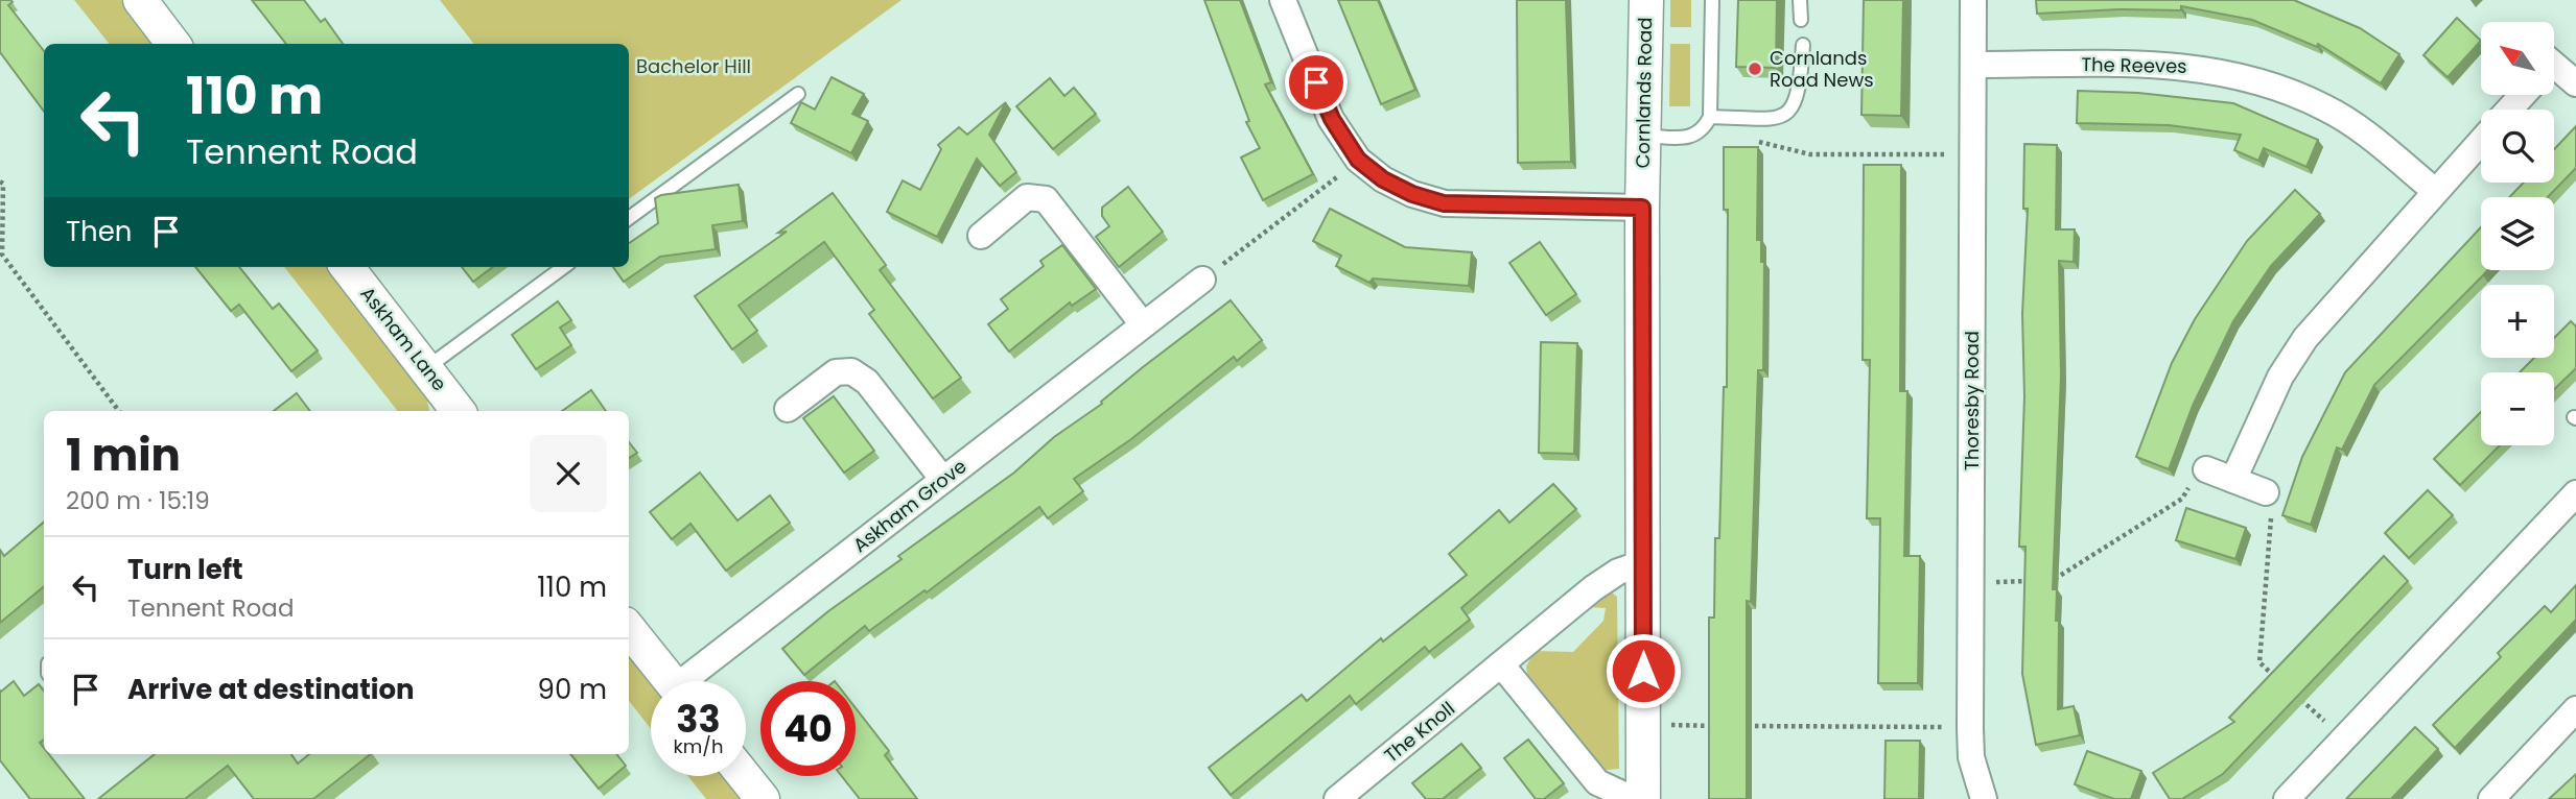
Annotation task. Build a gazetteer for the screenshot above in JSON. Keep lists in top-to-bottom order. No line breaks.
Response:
{"streets":{"street":["The Reeves","Cornlands Road","Askham Lane","Thoresby Road","Askham Grove","The Knoll"]},"crossings":[["The Reeves","Thoresby Road"],["Cornlands Road","The Knoll"]],"parks":["Bachelor Hill"],"places":["Cornlands Road News"],"north":"top left","page":{"map_buttons":["+","−"],"turn":["110 m","Tennent Road"],"then":"Then","heading":["1 min","200 m · 15:19"],"list":[{"name":"Turn left","note":"Tennent Road","value":"110 m"},{"name":"Arrive at destination","value":"90 m"}],"speed":"33 km/h","limit":"40"}}
